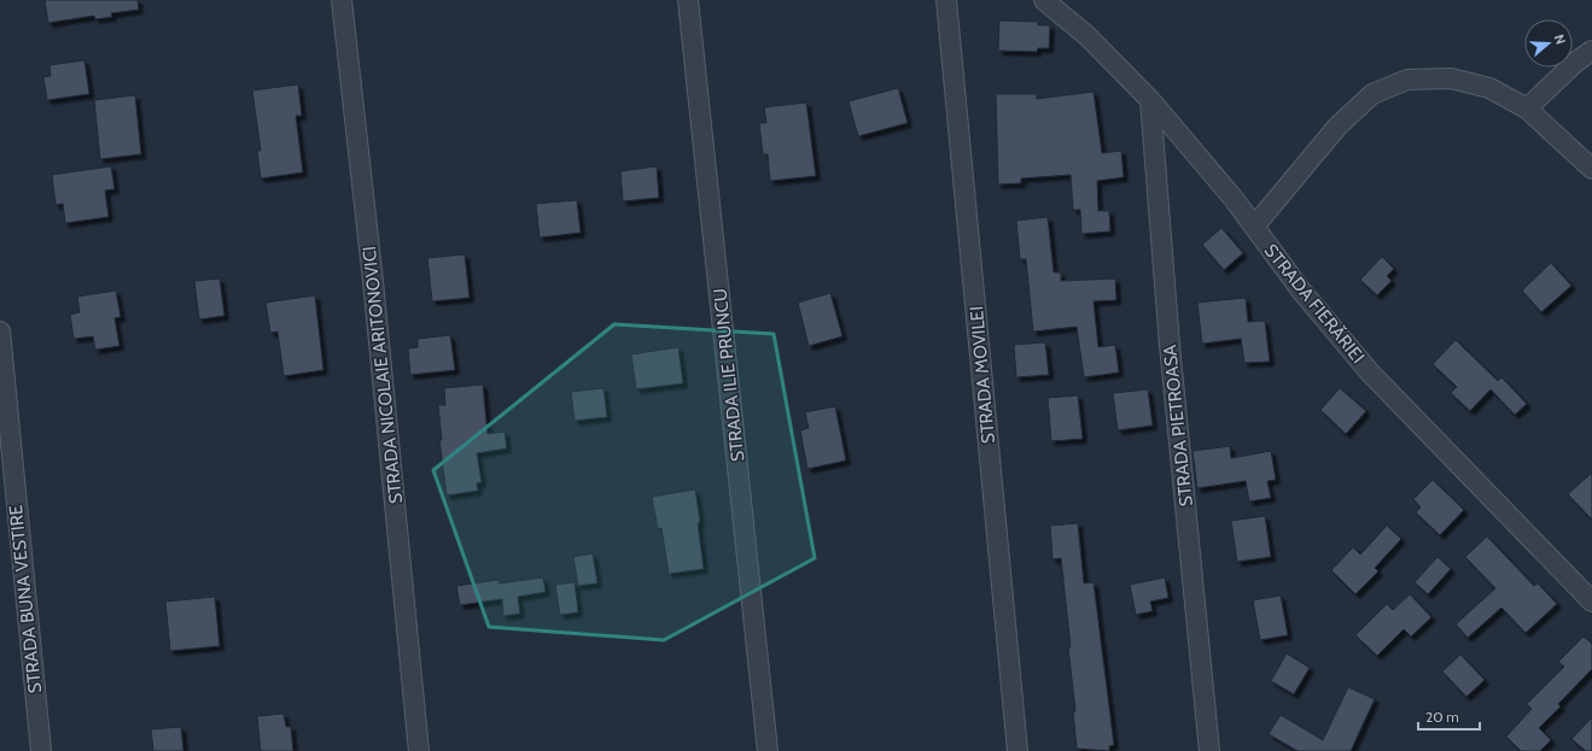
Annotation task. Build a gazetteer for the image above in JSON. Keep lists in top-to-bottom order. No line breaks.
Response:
{"streets":{"street":["STRADA FIERĂRIEI","STRADA NICOLAIE ARITONOVICI","STRADA ILIE PRUNCU","STRADA MOVILEI","STRADA PIETROASA","STRADA BUNA VESTIRE"]},"crossings":[["STRADA FIERĂRIEI","STRADA PIETROASA"]],"scale_bar":"20 m","north":"right"}
